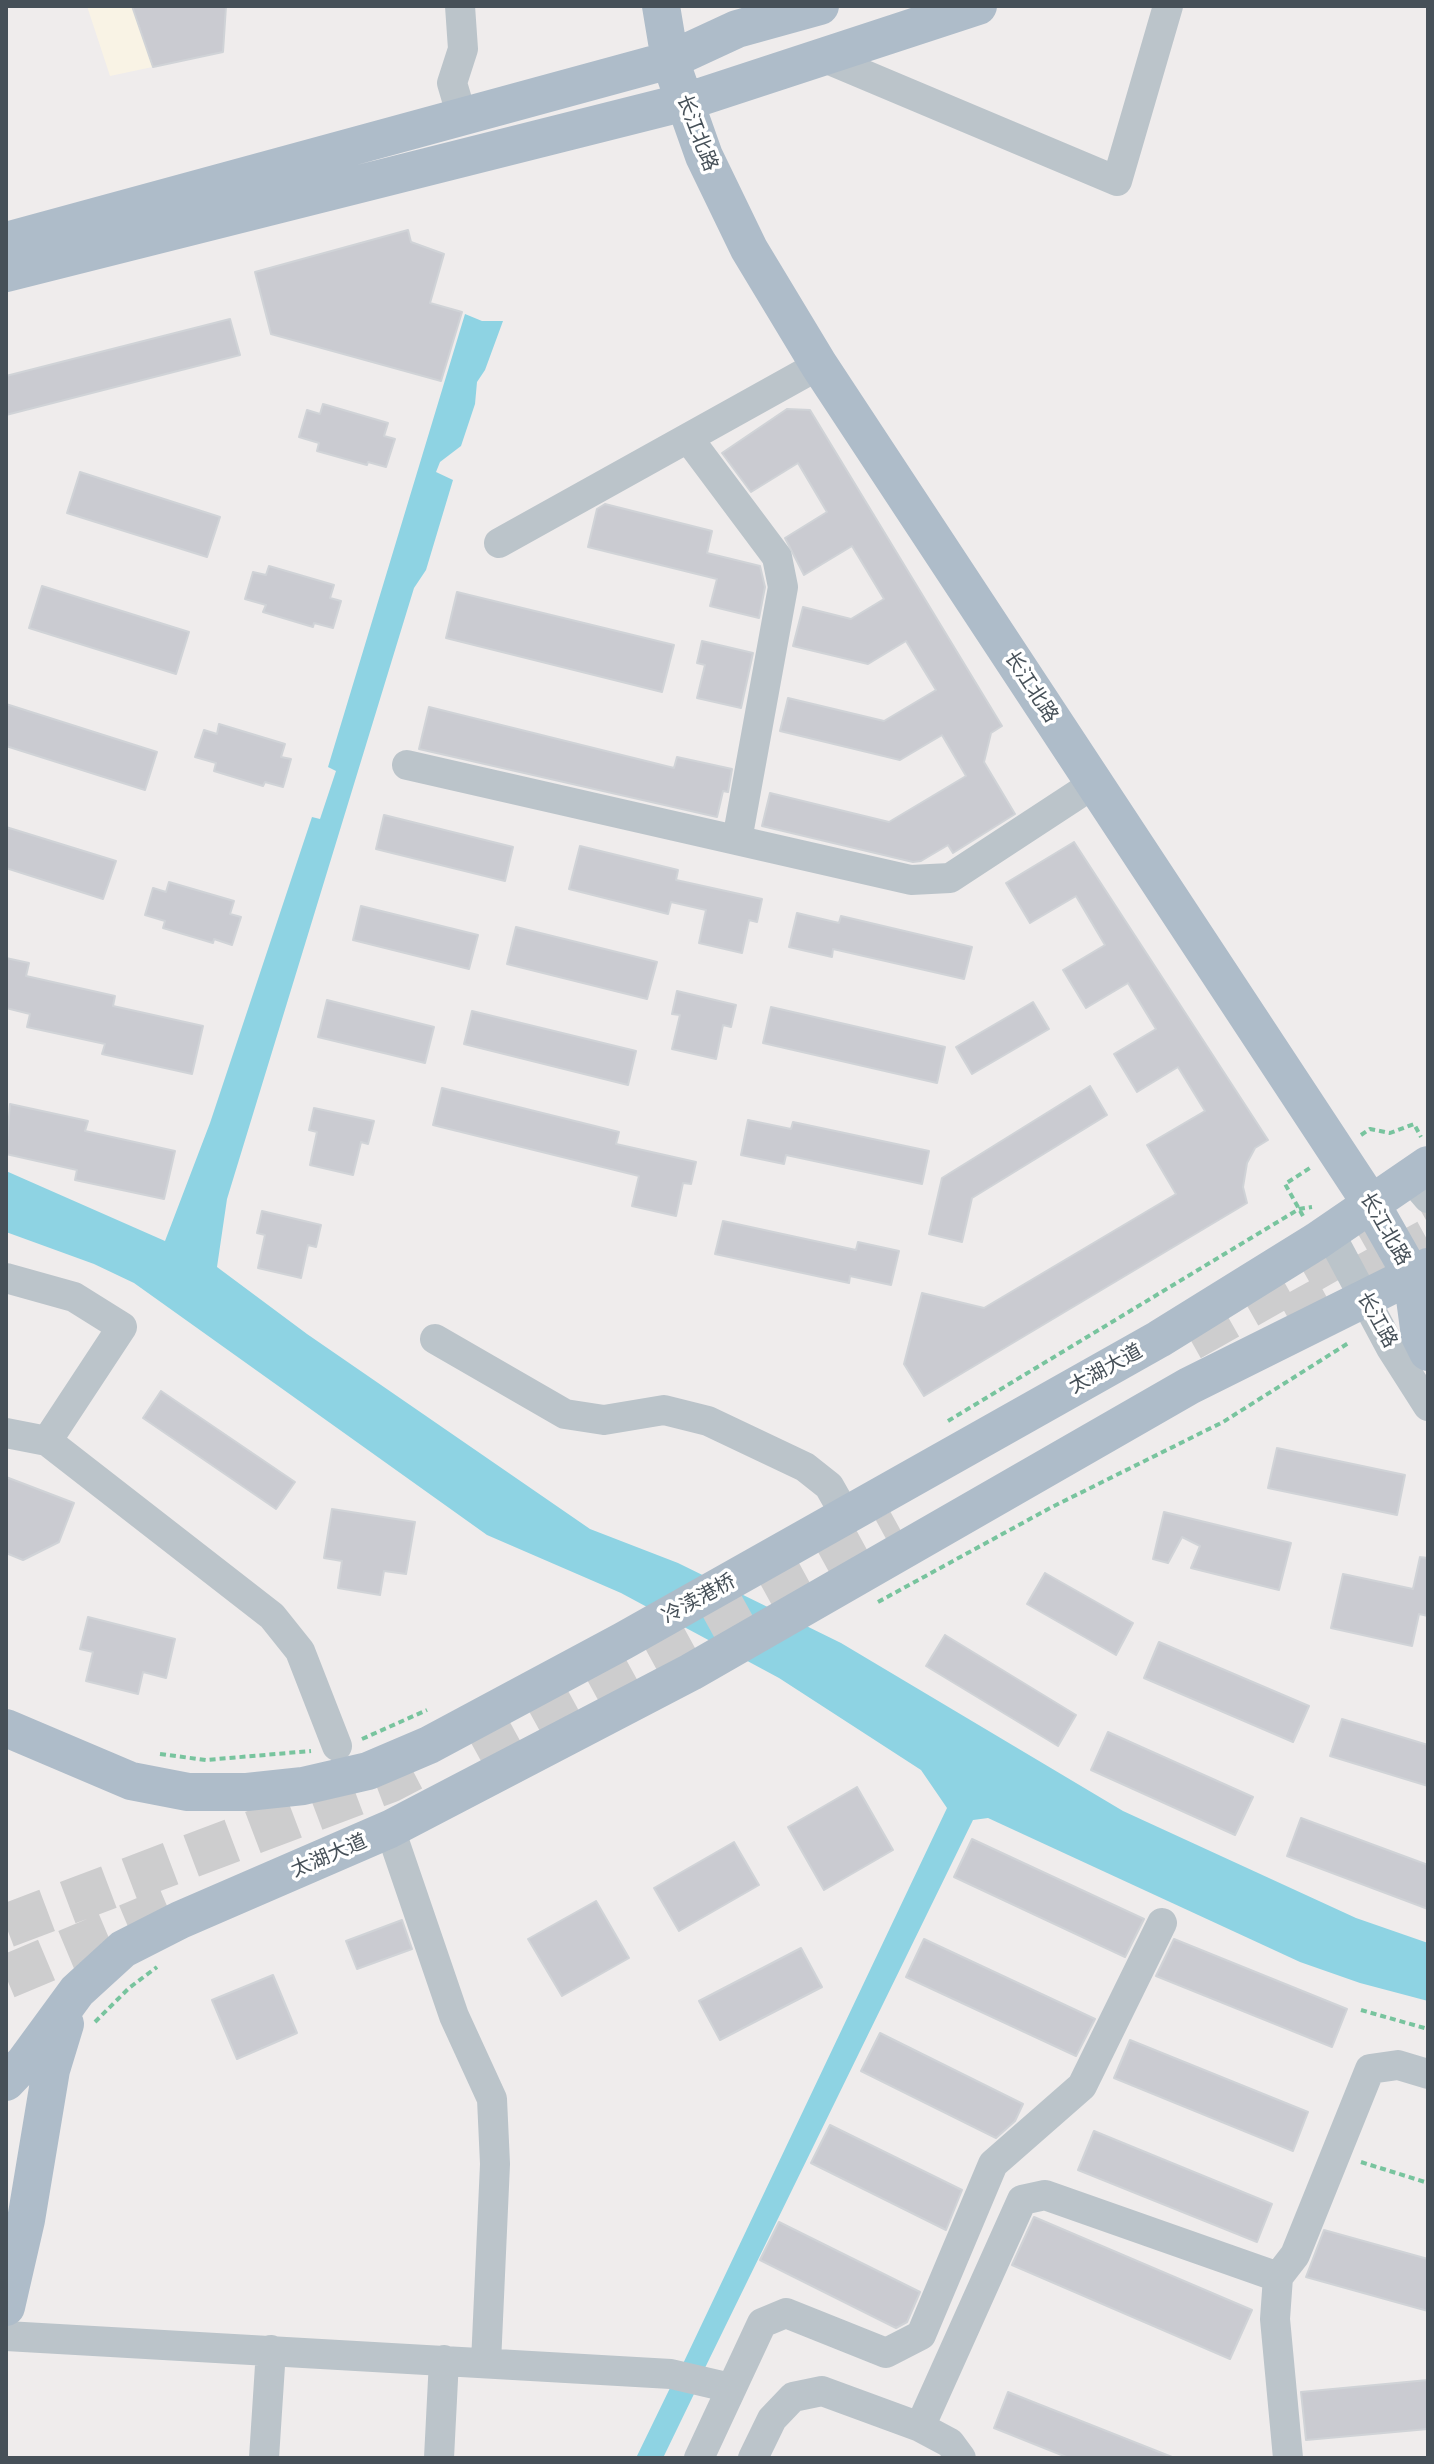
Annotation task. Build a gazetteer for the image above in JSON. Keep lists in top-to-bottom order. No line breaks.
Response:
{"streets":{"main road":["长江北路","太湖大道","冷渎港桥"],"street":["长江路"]},"crossings":[["长江北路","太湖大道"],["长江路","太湖大道"],["太湖大道","冷渎港桥"]]}
